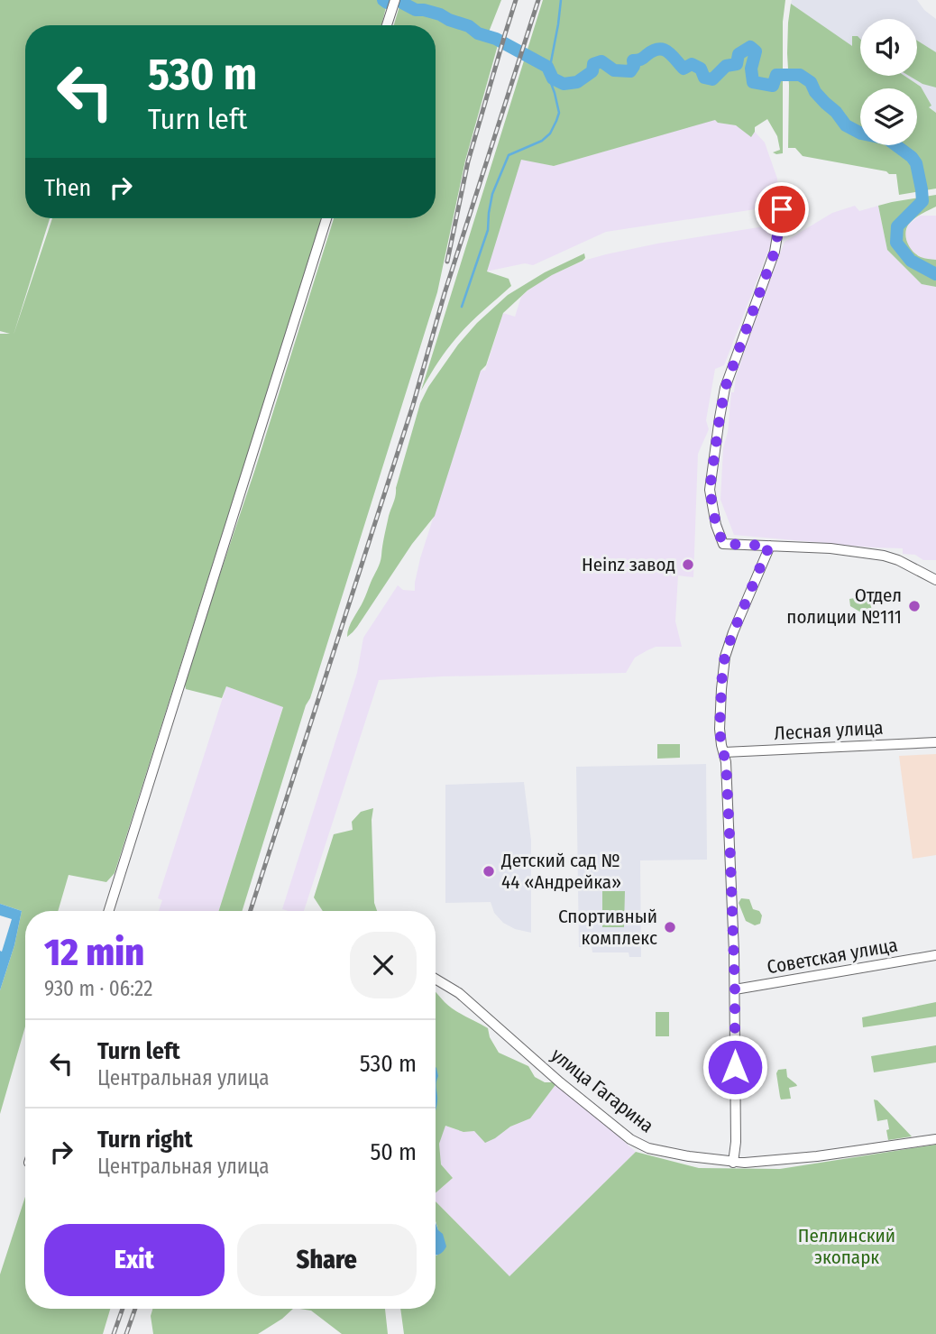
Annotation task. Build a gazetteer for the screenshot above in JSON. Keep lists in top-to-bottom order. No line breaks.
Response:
{"streets":{"street":["Лесная улица","Советская улица","улица Гагарина"]},"parks":["Пеллинский экопарк"],"places":["Heinz завод","Отдел полиции №111","Детский сад № 44 «Андрейка»","Спортивный комплекс"],"page":{"turn":["530 m","Turn left"],"then":"Then","heading":["12 min","930 m · 06:22"],"list":[{"name":"Turn left","note":"Центральная улица","value":"530 m"},{"name":"Turn right","note":"Центральная улица","value":"50 m"}],"buttons":["Exit","Share"]}}
